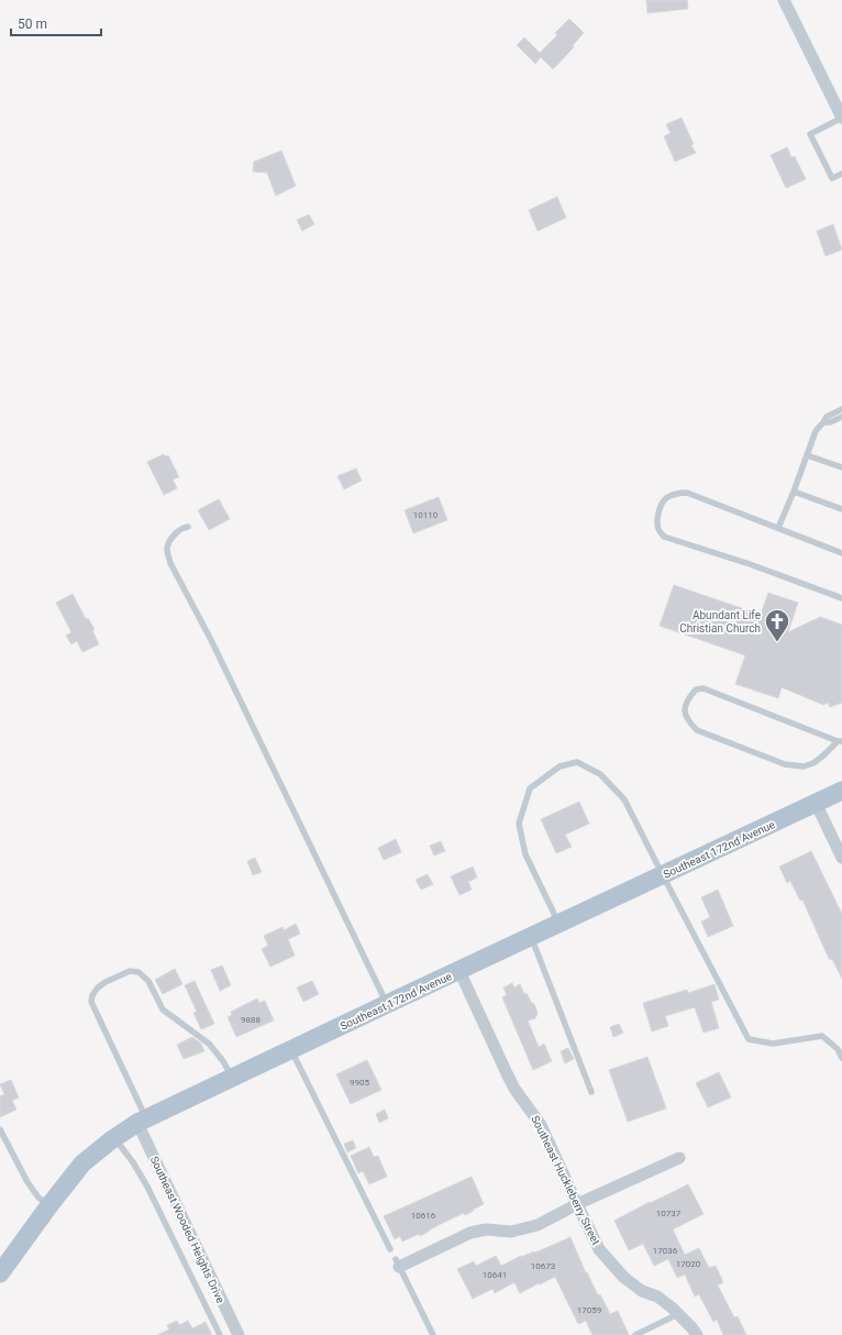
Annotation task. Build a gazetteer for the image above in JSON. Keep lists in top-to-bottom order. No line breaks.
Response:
{"streets":{"main road":["Southeast 172nd Avenue"],"street":["Southeast Huckleberry Street","Southeast Wooded Heights Drive"]},"crossings":[["Southeast 172nd Avenue","Southeast Huckleberry Street"],["Southeast 172nd Avenue","Southeast Wooded Heights Drive"]],"places":{"church":["Abundant Life Christian Church"]},"house_numbers":["10110","9888","9905","10737","10616","17036","17020","10673","10641","17059"],"scale_bar":"50 m"}
